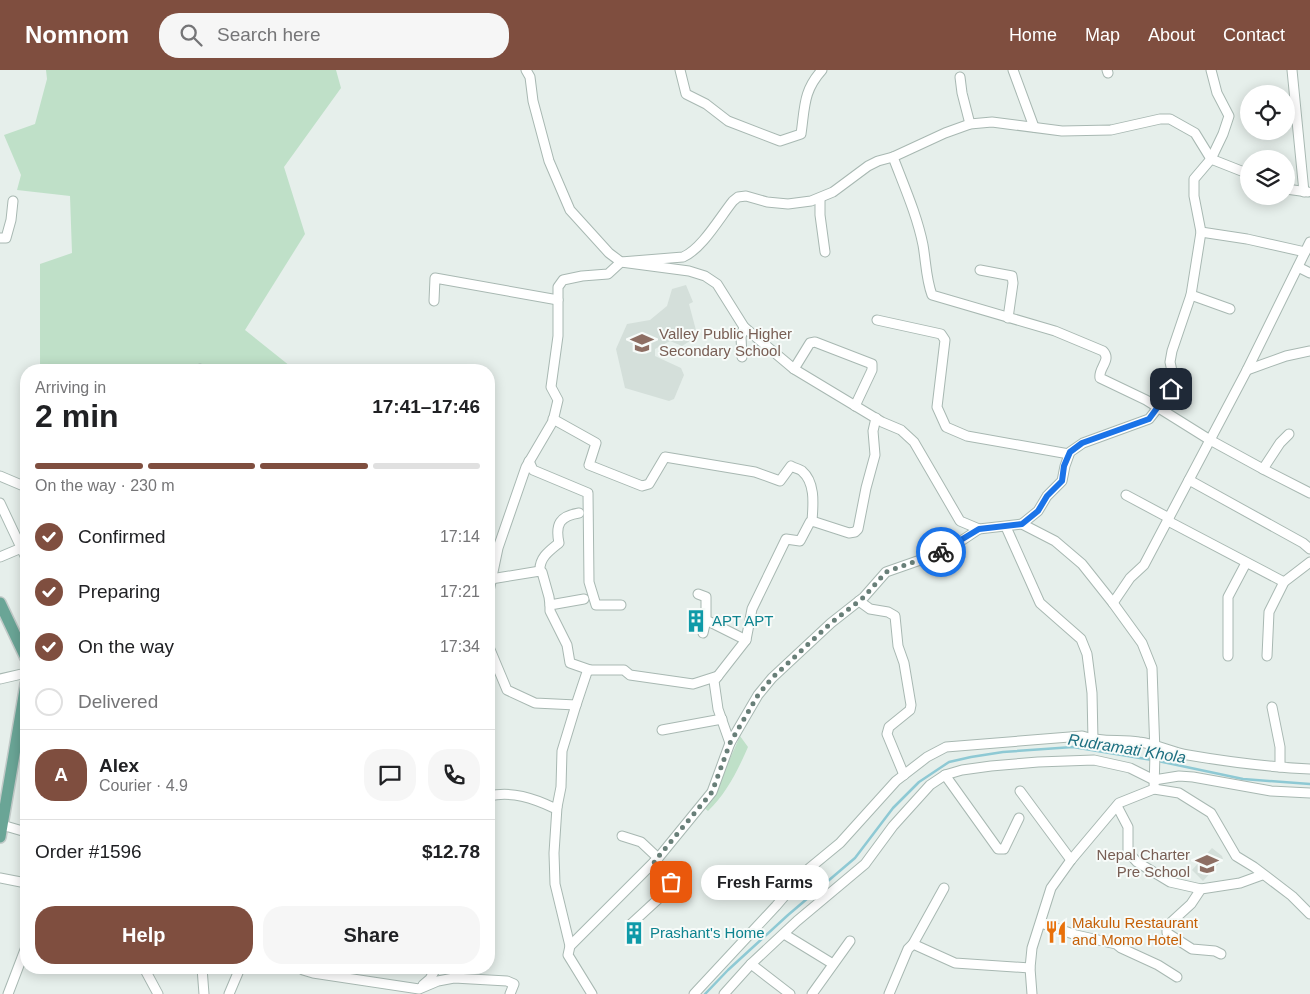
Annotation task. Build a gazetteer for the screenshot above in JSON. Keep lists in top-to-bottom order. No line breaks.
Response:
{"water":["Rudramati Khola"],"places":{"school or university":["Valley Public Higher Secondary School","Nepal Charter Pre School"],"building":["APT APT","Prashant's Home"],"other":["Fresh Farms"],"restaurant":["Makulu Restaurant and Momo Hotel"]},"page":{"header":"Nomnom","search":"Search here","nav":["Home","Map","About","Contact"],"heading":["2 min","Arriving in","17:41–17:46"],"panel":["Alex","Courier · 4.9","Order #1596","$12.78"],"bar":"On the way · 230 m","list":[["Confirmed","17:14"],["Preparing","17:21"],["On the way","17:34"],"Delivered"],"round":"A","bubble":"Fresh Farms","buttons":["Help","Share"]}}
